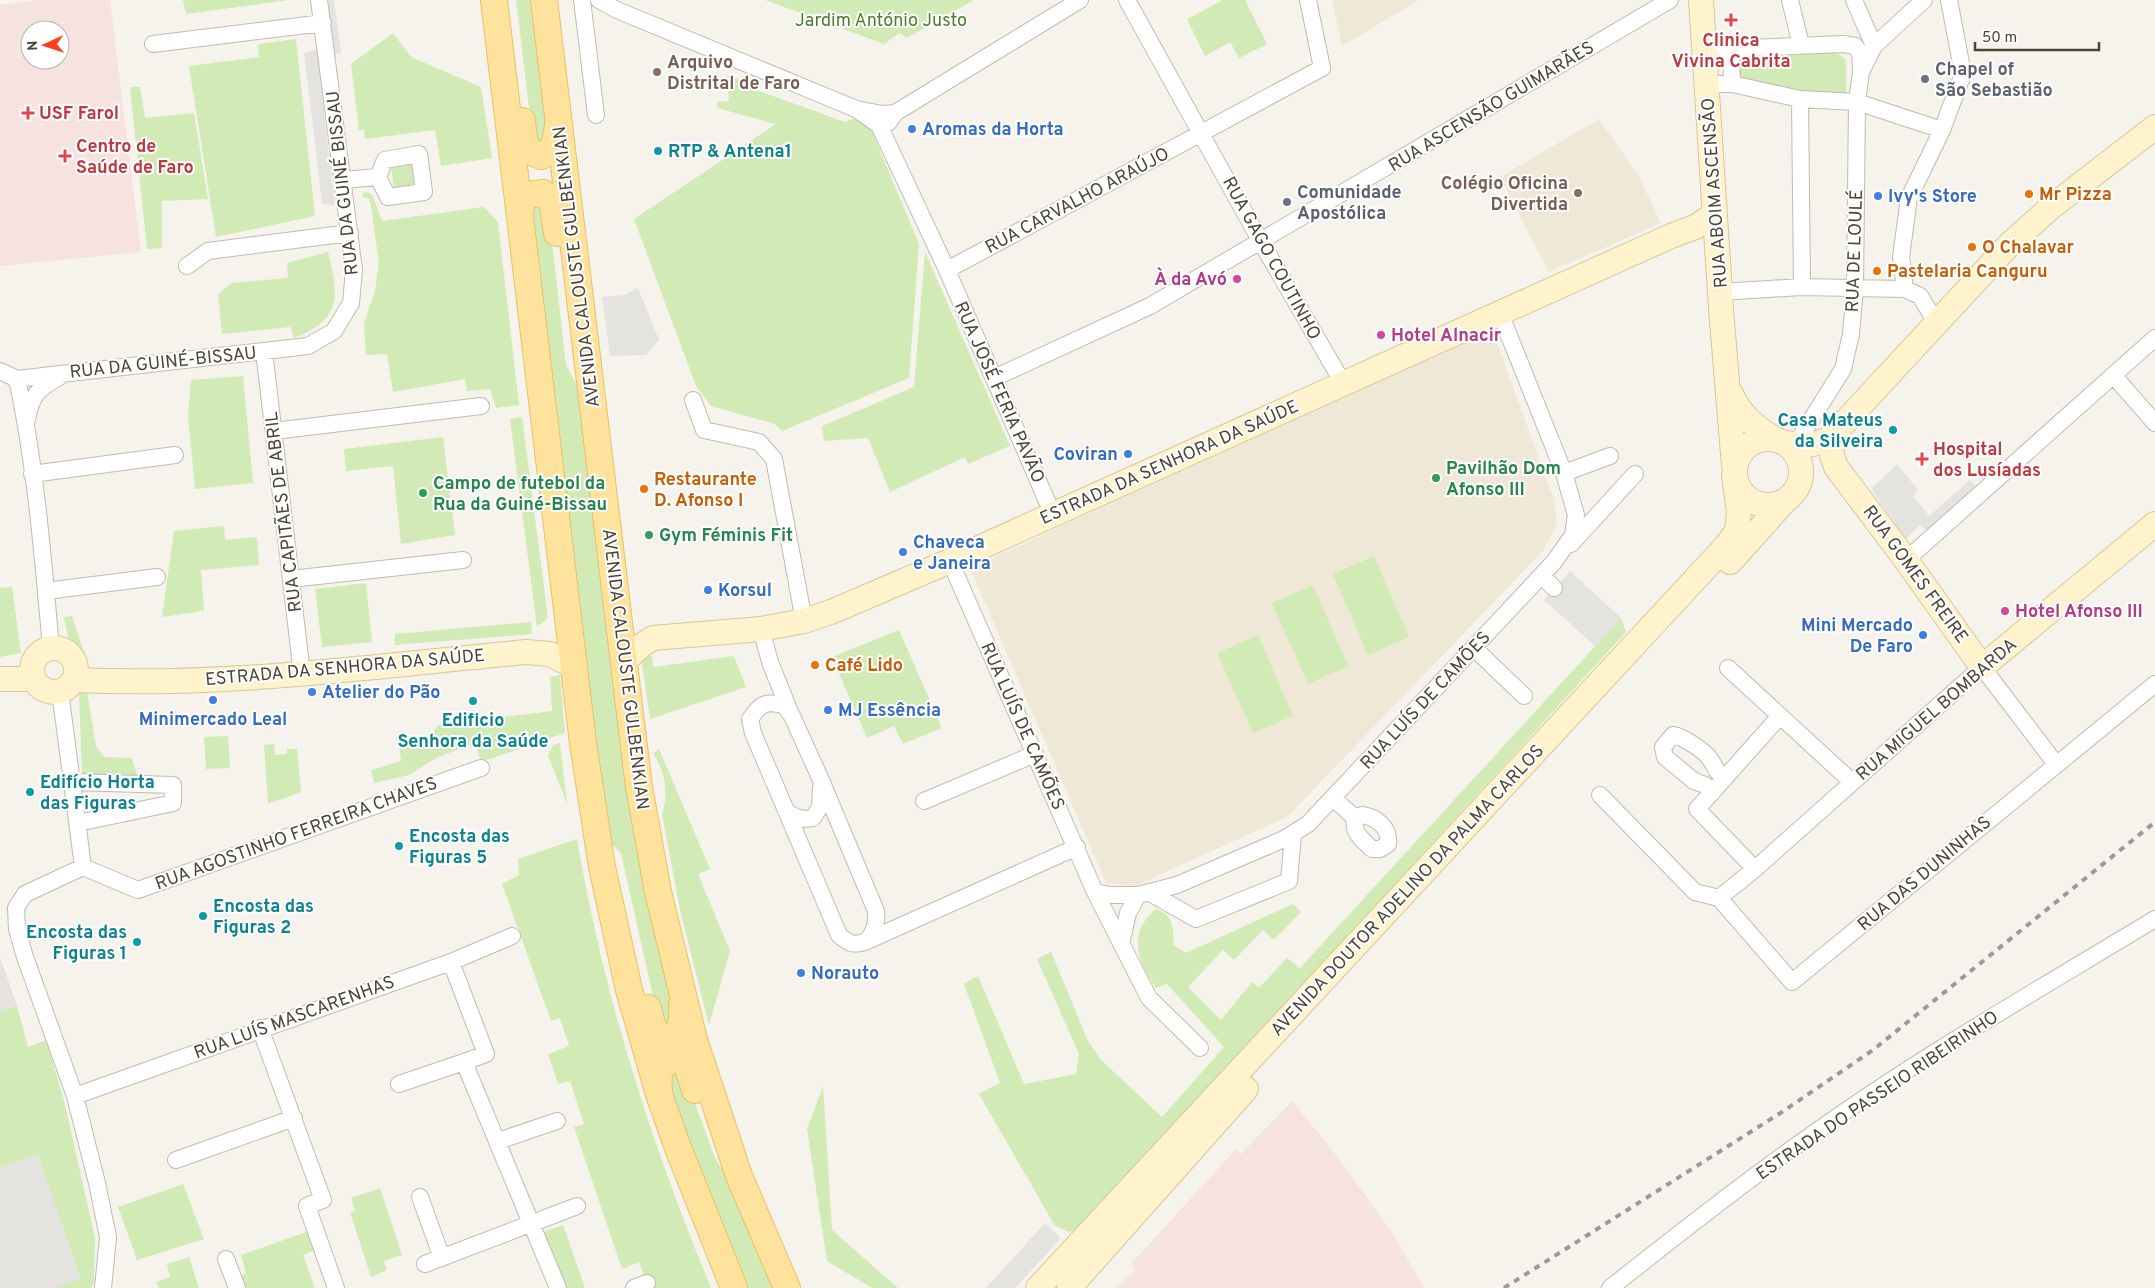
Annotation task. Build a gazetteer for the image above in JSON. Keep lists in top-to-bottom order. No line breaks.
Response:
{"streets":{"main road":["AVENIDA CALOUSTE GULBENKIAN"],"street":["RUA ASCENSÃO GUIMARÃES","RUA DA GUINÉ BISSAU","RUA ABOIM ASCENSÃO","RUA CARVALHO ARAÚJO","RUA DE LOULÉ","RUA GAGO COUTINHO","RUA DA GUINÉ-BISSAU","RUA JOSÉ FERIA PAVÃO","ESTRADA DA SENHORA DA SAÚDE","RUA CAPITÃES DE ABRIL","RUA GOMES FREIRE","RUA LUÍS DE CAMÕES","RUA MIGUEL BOMBARDA","RUA AGOSTINHO FERREIRA CHAVES","RUA DAS DUNINHAS","AVENIDA DOUTOR ADELINO DA PALMA CARLOS","RUA LUÍS MASCARENHAS","ESTRADA DO PASSEIO RIBEIRINHO"]},"crossings":[["RUA ASCENSÃO GUIMARÃES","RUA GAGO COUTINHO"],["RUA ASCENSÃO GUIMARÃES","RUA JOSÉ FERIA PAVÃO"],["RUA DA GUINÉ BISSAU","RUA DA GUINÉ-BISSAU"],["RUA ABOIM ASCENSÃO","RUA DE LOULÉ"],["RUA ABOIM ASCENSÃO","AVENIDA DOUTOR ADELINO DA PALMA CARLOS"],["RUA CARVALHO ARAÚJO","RUA GAGO COUTINHO"],["RUA CARVALHO ARAÚJO","RUA JOSÉ FERIA PAVÃO"],["RUA DE LOULÉ","AVENIDA DOUTOR ADELINO DA PALMA CARLOS"],["RUA GAGO COUTINHO","ESTRADA DA SENHORA DA SAÚDE"],["RUA DA GUINÉ-BISSAU","RUA CAPITÃES DE ABRIL"],["RUA JOSÉ FERIA PAVÃO","ESTRADA DA SENHORA DA SAÚDE"],["ESTRADA DA SENHORA DA SAÚDE","RUA CAPITÃES DE ABRIL"],["ESTRADA DA SENHORA DA SAÚDE","RUA LUÍS DE CAMÕES"],["RUA GOMES FREIRE","RUA MIGUEL BOMBARDA"],["RUA GOMES FREIRE","RUA DAS DUNINHAS"],["RUA MIGUEL BOMBARDA","RUA DAS DUNINHAS"]],"parks":["Jardim António Justo"],"places":{"health":["Clinica Vivina Cabrita","USF Farol","Centro de Saúde de Faro","Hospital dos Lusíadas"],"other":["Arquivo Distrital de Faro","Chapel of São Sebastião","Aromas da Horta","RTP & Antena1","Colégio Oficina Divertida","Mr Pizza","Ivy's Store","Comunidade Apostólica","O Chalavar","Pastelaria Canguru","À da Avó","Hotel Alnacir","Casa Mateus da Silveira","Coviran","Pavilhão Dom Afonso III","Restaurante D. Afonso I","Campo de futebol da Rua da Guiné-Bissau","Gym Féminis Fit","Chaveca e Janeira","Korsul","Hotel Afonso III","Mini Mercado De Faro","Café Lido","Atelier do Pão","Minimercado Leal","Edificio Senhora da Saúde","MJ Essência","Edifício Horta das Figuras","Encosta das Figuras 5","Encosta das Figuras 2","Encosta das Figuras 1","Norauto"]},"scale_bar":"50 m","north":"left"}
